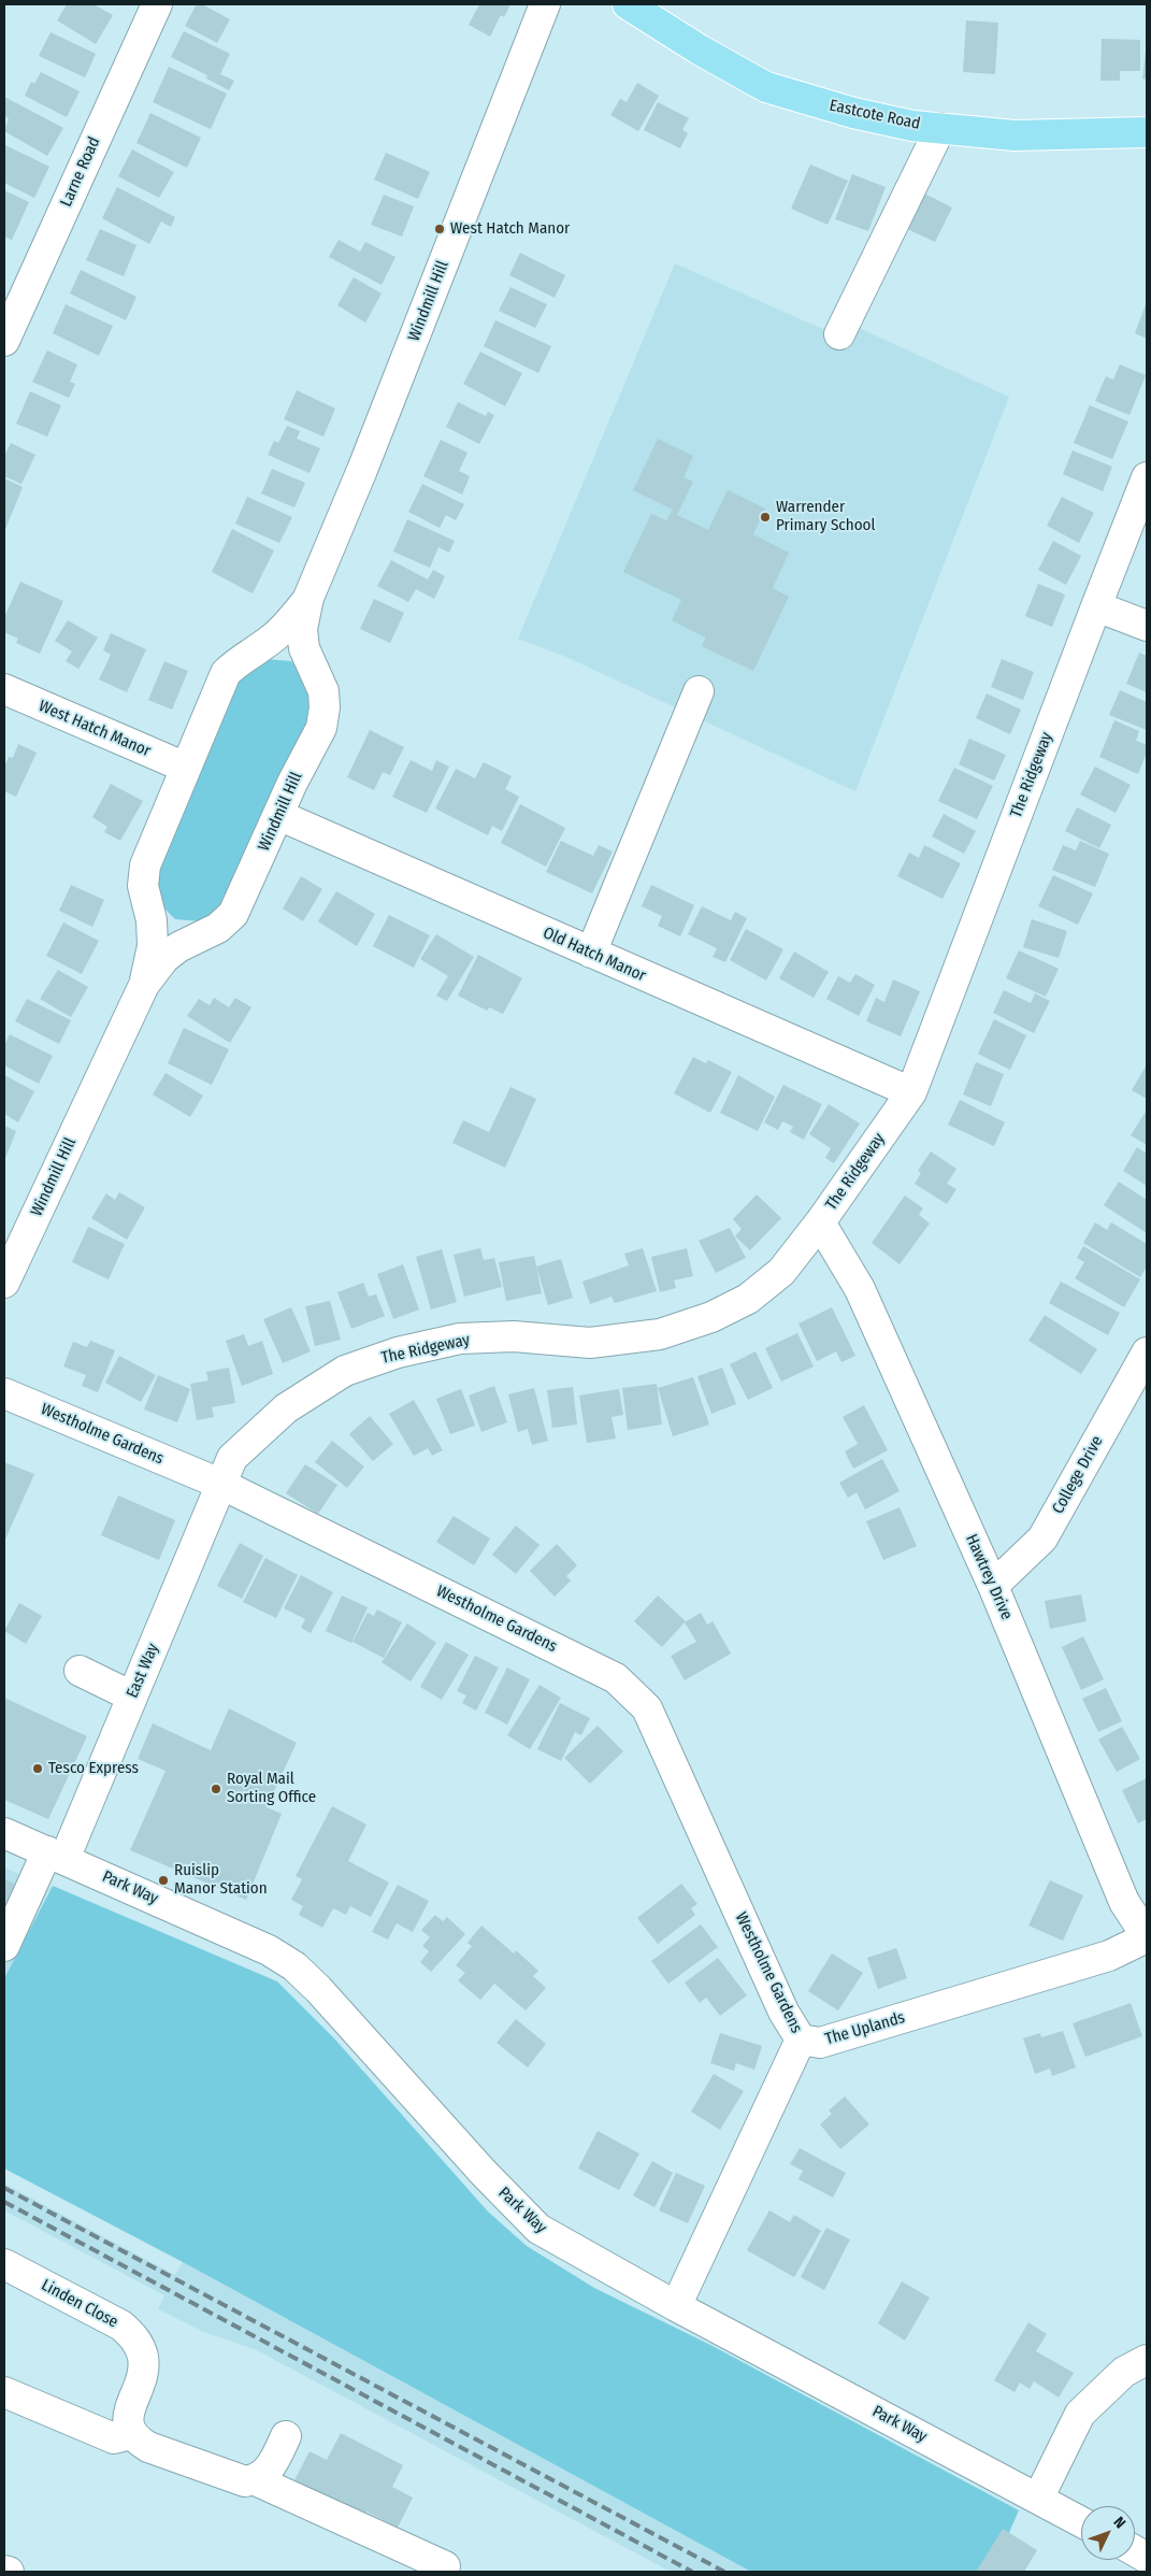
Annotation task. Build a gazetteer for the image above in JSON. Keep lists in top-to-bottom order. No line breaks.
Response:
{"streets":{"main road":["Eastcote Road"],"street":["Larne Road","Windmill Hill","West Hatch Manor","The Ridgeway","Old Hatch Manor","Westholme Gardens","College Drive","Hawtrey Drive","East Way","Park Way","The Uplands","Linden Close"]},"crossings":[["Windmill Hill","West Hatch Manor"],["Windmill Hill","Old Hatch Manor"],["The Ridgeway","Old Hatch Manor"],["The Ridgeway","Westholme Gardens"],["The Ridgeway","Hawtrey Drive"],["The Ridgeway","East Way"],["Westholme Gardens","East Way"],["Westholme Gardens","The Uplands"],["College Drive","Hawtrey Drive"],["Hawtrey Drive","The Uplands"],["East Way","Park Way"],["Park Way","The Uplands"]],"places":["West Hatch Manor","Warrender Primary School","Tesco Express","Royal Mail Sorting Office","Ruislip Manor Station"],"north":"top right"}
